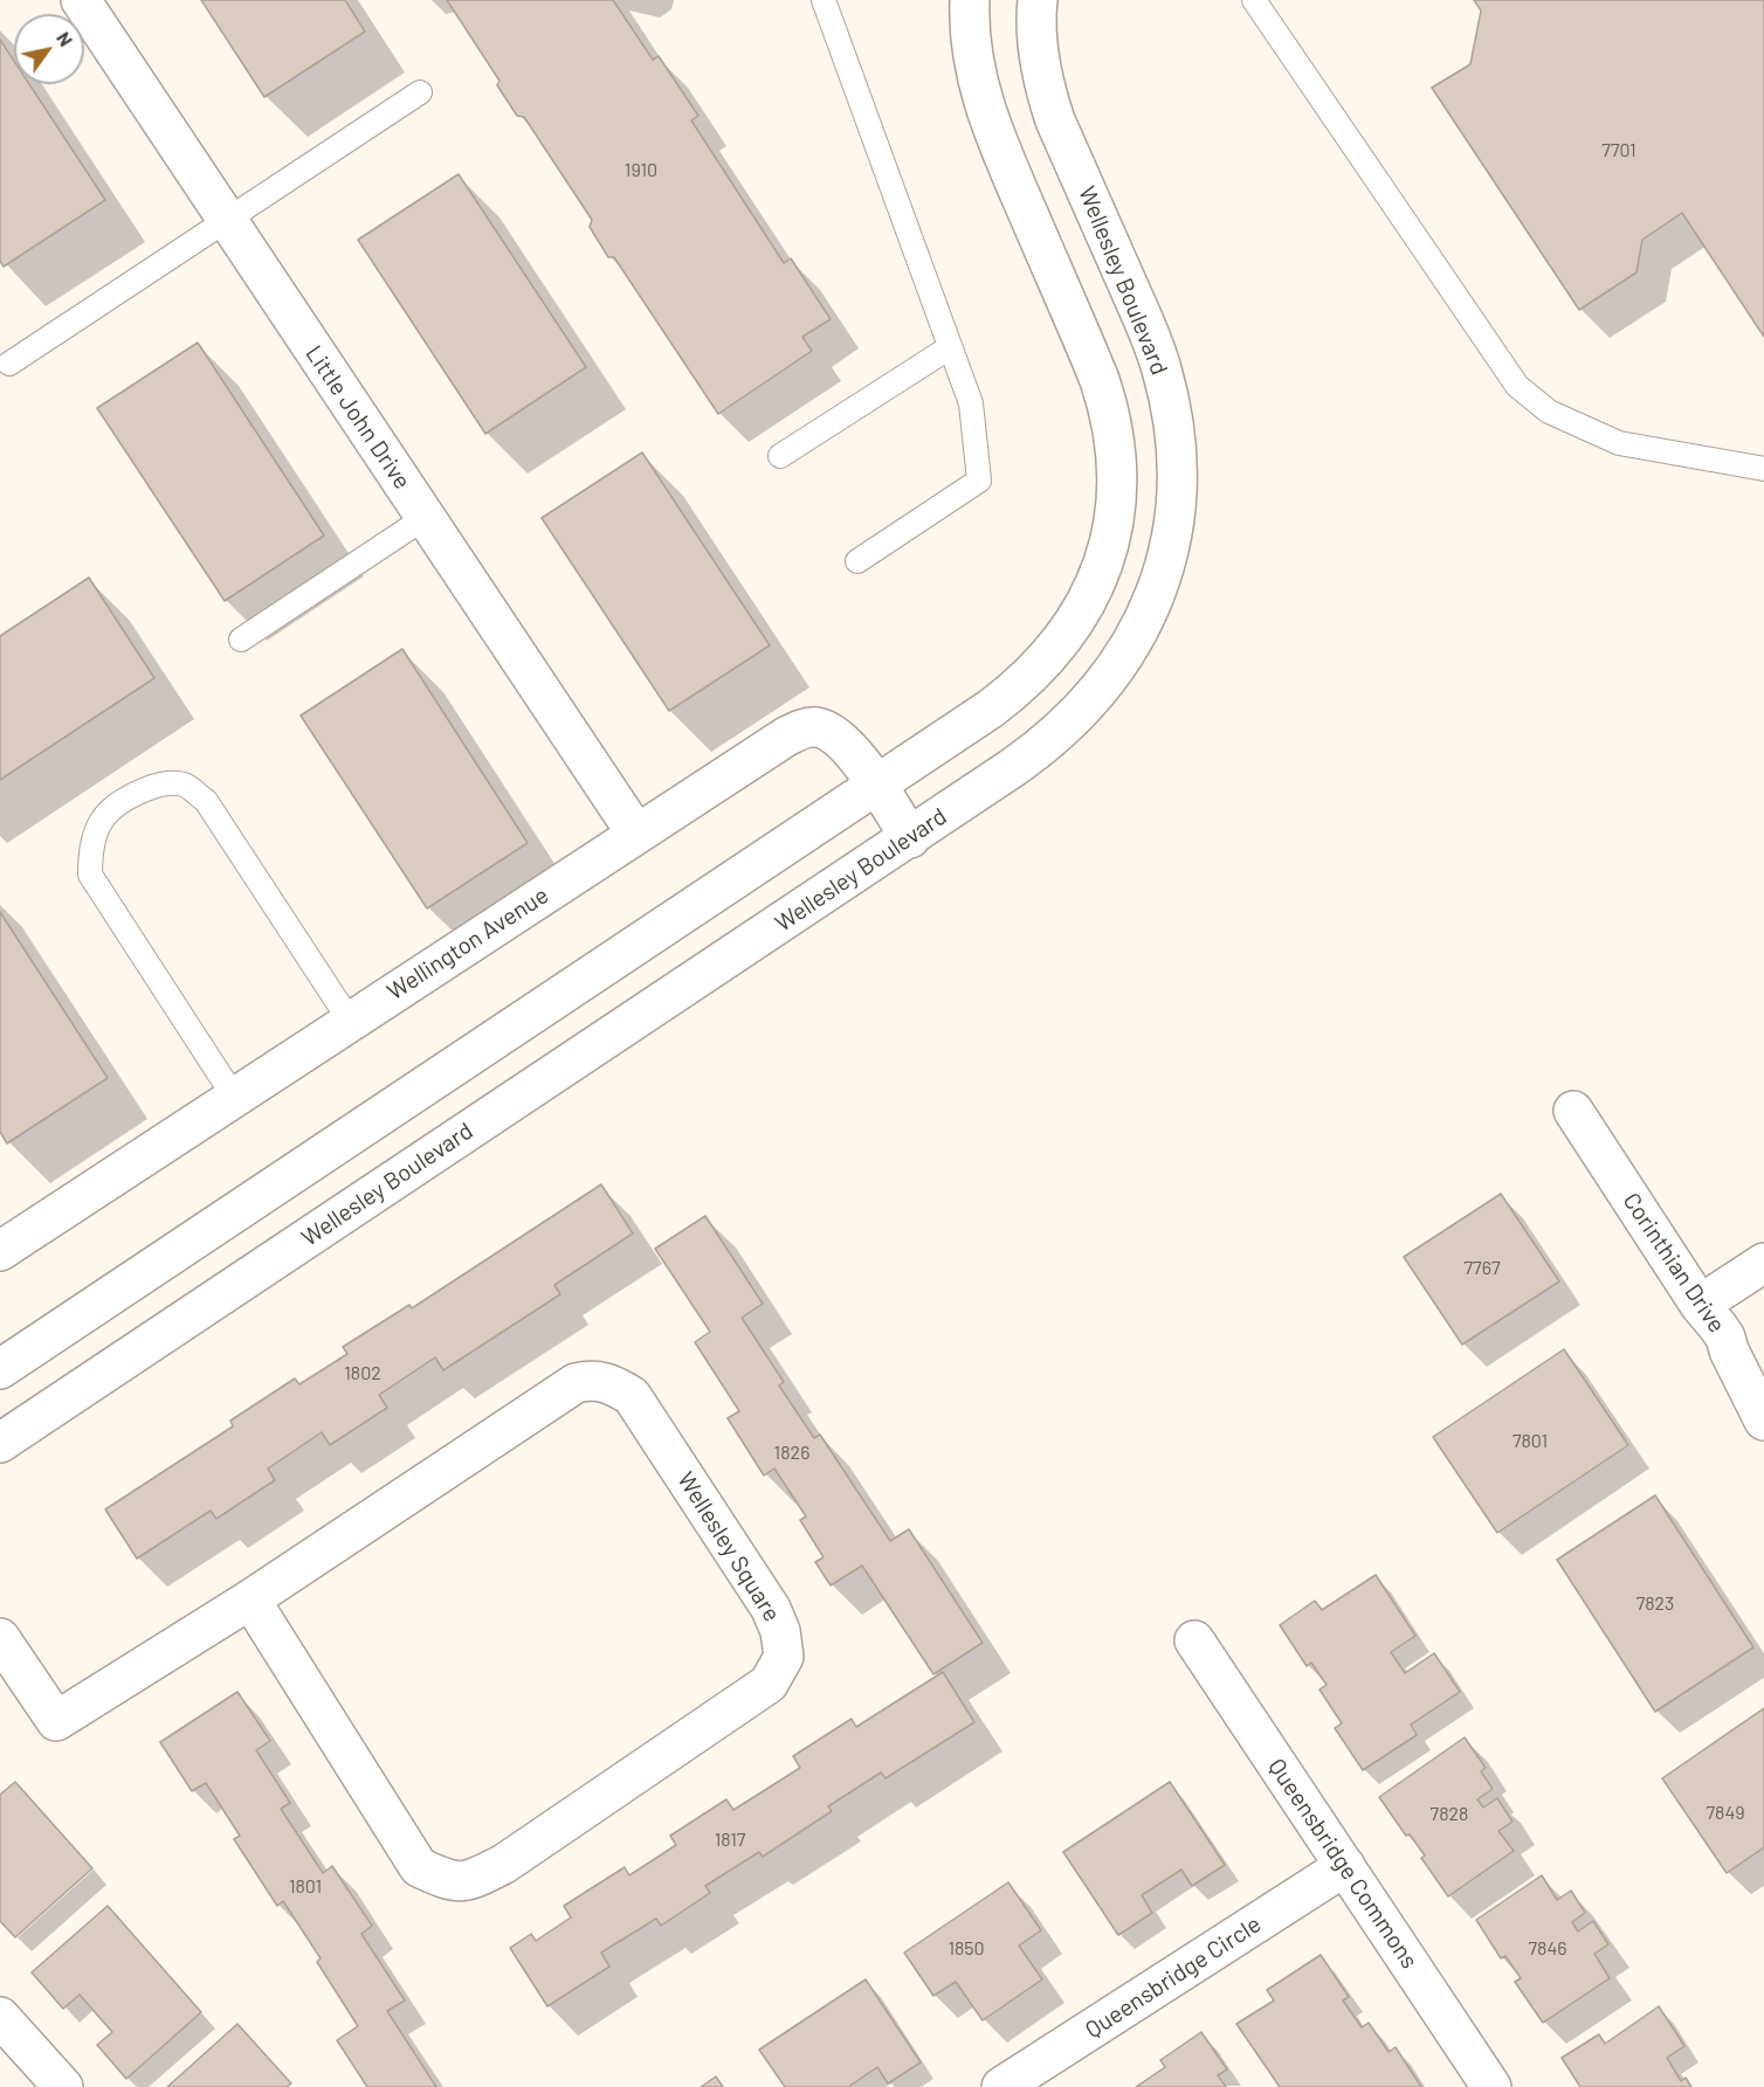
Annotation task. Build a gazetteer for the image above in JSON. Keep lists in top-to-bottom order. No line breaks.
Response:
{"streets":{"street":["Wellesley Boulevard","Little John Drive","Wellington Avenue","Corinthian Drive","Wellesley Square","Queensbridge Commons","Queensbridge Circle"]},"crossings":[["Wellesley Boulevard","Wellington Avenue"],["Little John Drive","Wellington Avenue"],["Queensbridge Commons","Queensbridge Circle"]],"house_numbers":["7701","1910","7767","1802","7801","1826","7823","7849","7828","1817","1801","1850","7846"],"north":"top right"}
